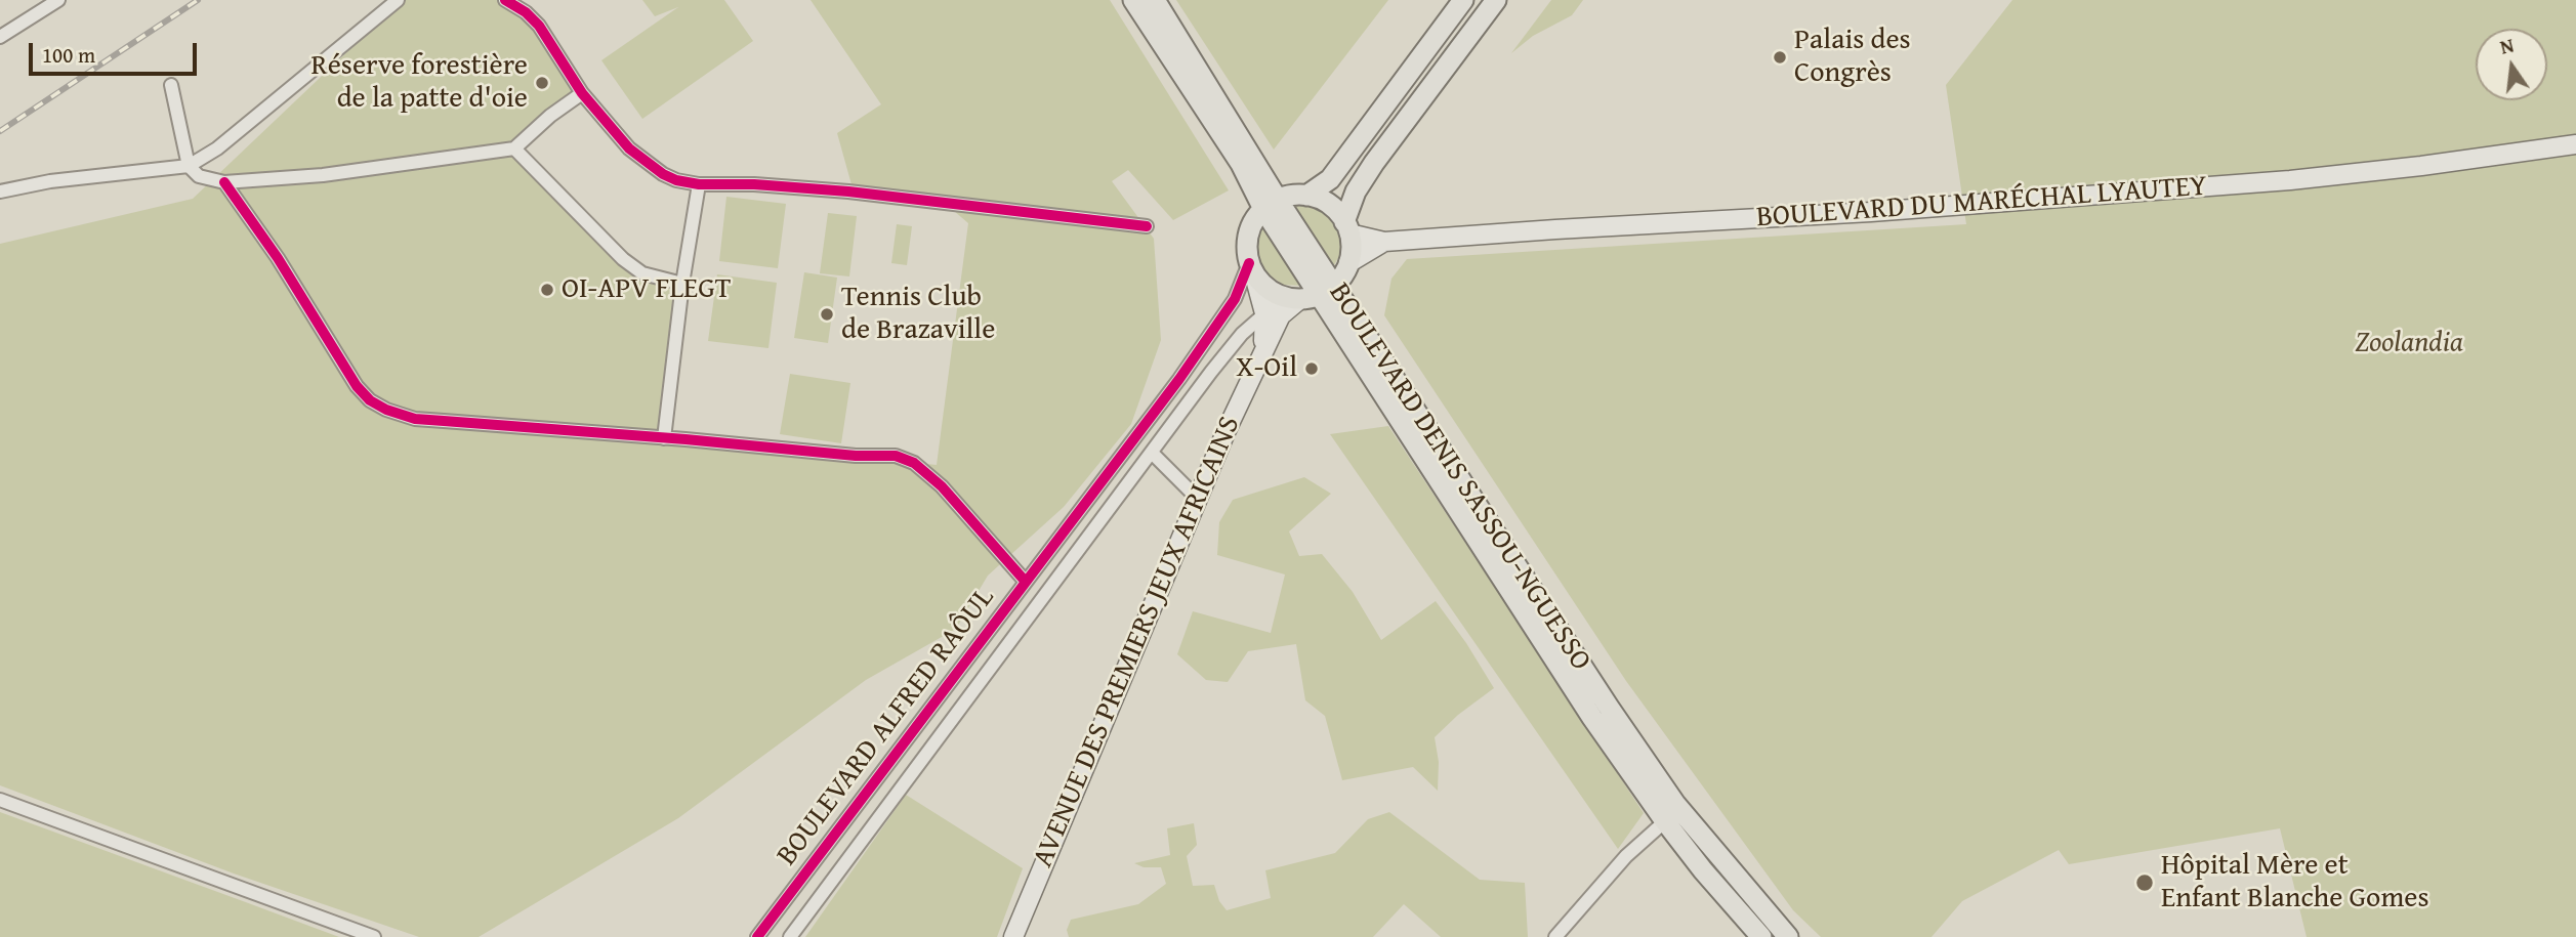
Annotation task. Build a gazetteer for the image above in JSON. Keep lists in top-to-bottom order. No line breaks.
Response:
{"streets":{"main road":["BOULEVARD DU MARÉCHAL LYAUTEY","BOULEVARD DENIS SASSOU-NGUESSO","AVENUE DES PREMIERS JEUX AFRICAINS"],"street":["BOULEVARD ALFRED RAÔUL"]},"crossings":[["BOULEVARD DENIS SASSOU-NGUESSO","AVENUE DES PREMIERS JEUX AFRICAINS"],["BOULEVARD DENIS SASSOU-NGUESSO","BOULEVARD ALFRED RAÔUL"],["AVENUE DES PREMIERS JEUX AFRICAINS","BOULEVARD ALFRED RAÔUL"]],"parks":["Zoolandia"],"places":["Palais des Congrès","Réserve forestière de la patte d'oie","OI-APV FLEGT","Tennis Club de Brazaville","X-Oil","Hôpital Mère et Enfant Blanche Gomes"],"scale_bar":"100 m","north":"top"}
